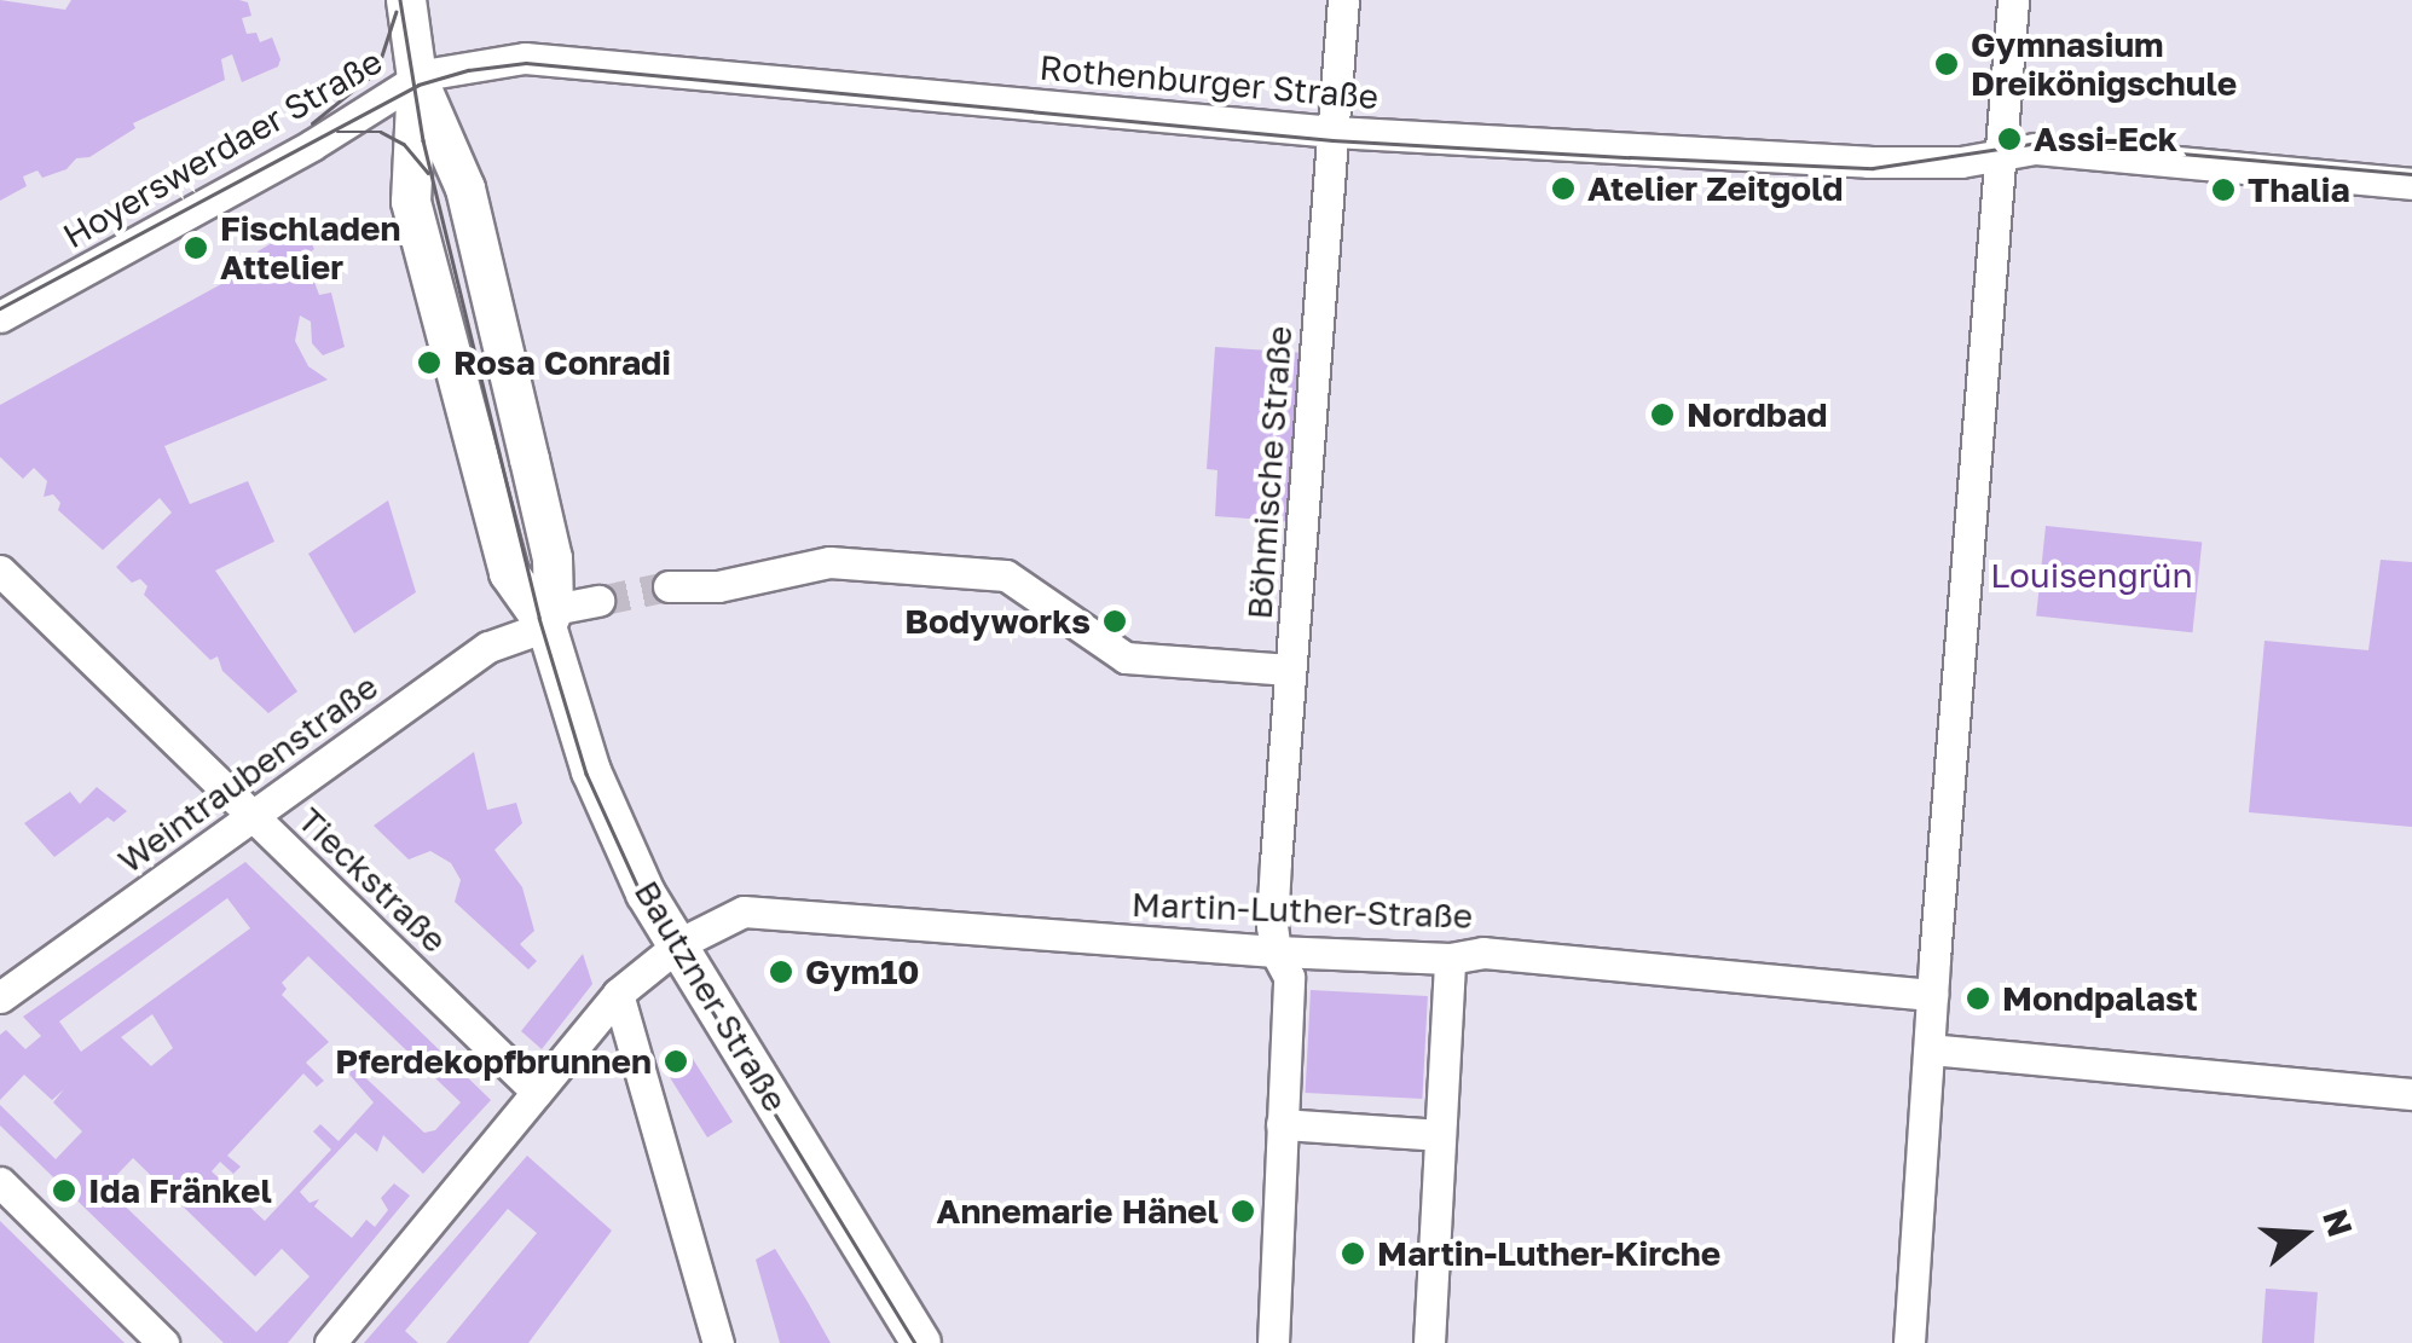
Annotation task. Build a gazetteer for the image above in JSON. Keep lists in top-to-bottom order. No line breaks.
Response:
{"streets":{"main road":["Bautzner Straße"],"street":["Rothenburger Straße","Hoyerswerdaer Straße","Böhmische Straße","Weintraubenstraße","Tieckstraße","Martin-Luther-Straße"]},"crossings":[["Rothenburger Straße","Hoyerswerdaer Straße"],["Rothenburger Straße","Böhmische Straße"],["Rothenburger Straße","Bautzner Straße"],["Hoyerswerdaer Straße","Bautzner Straße"],["Böhmische Straße","Martin-Luther-Straße"],["Weintraubenstraße","Tieckstraße"],["Weintraubenstraße","Bautzner Straße"],["Tieckstraße","Martin-Luther-Straße"],["Martin-Luther-Straße","Bautzner Straße"]],"parks":["Louisengrün"],"places":["Gymnasium Dreikönigschule","Assi-Eck","Atelier Zeitgold","Thalia","Fischladen Attelier","Rosa Conradi","Nordbad","Bodyworks","Gym10","Mondpalast","Pferdekopfbrunnen","Ida Fränkel","Annemarie Hänel","Martin-Luther-Kirche"],"north":"right"}
